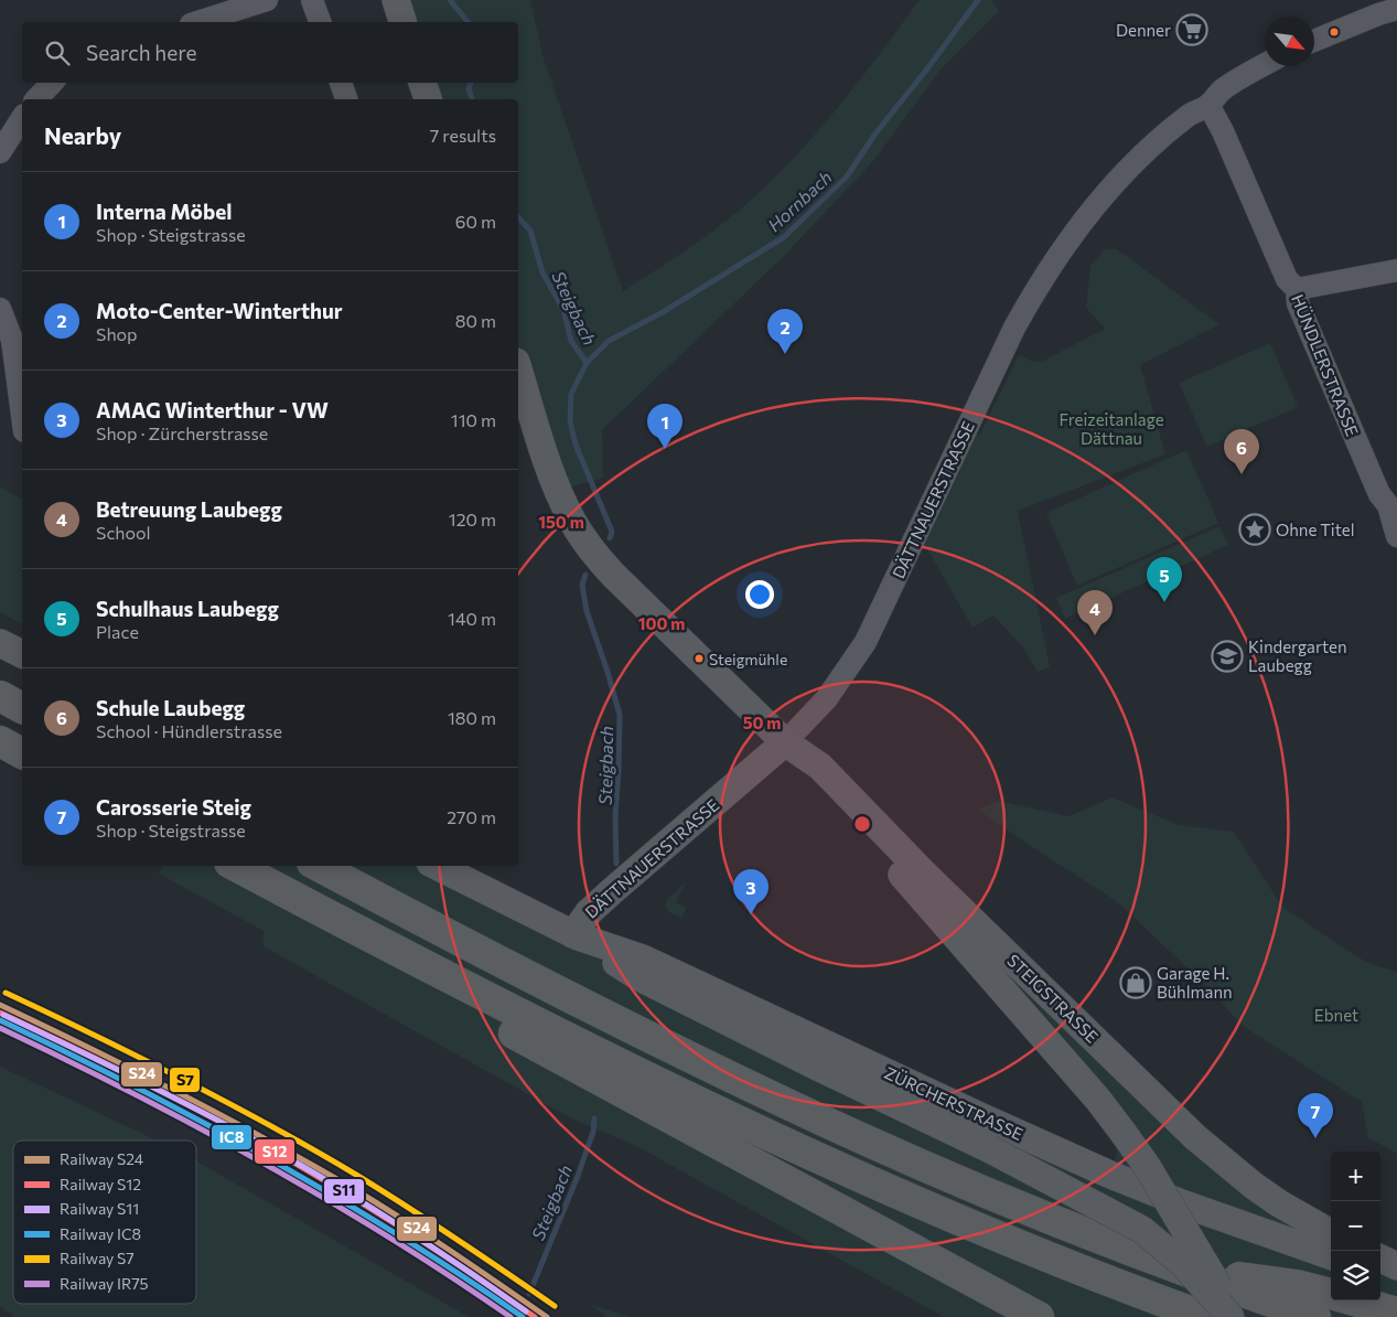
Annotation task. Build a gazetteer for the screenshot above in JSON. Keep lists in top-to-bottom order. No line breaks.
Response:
{"streets":{"main road":["DÄTTNAUERSTRASSE","STEIGSTRASSE","ZÜRCHERSTRASSE"],"street":["HÜNDLERSTRASSE"]},"crossings":[["HÜNDLERSTRASSE","DÄTTNAUERSTRASSE"],["DÄTTNAUERSTRASSE","STEIGSTRASSE"],["DÄTTNAUERSTRASSE","ZÜRCHERSTRASSE"]],"water":["Hornbach","Steigbach"],"parks":["Freizeitanlage Dättnau","Ebnet"],"places":{"supermarket":["Denner"],"place":["Ohne Titel"],"school or university":["Kindergarten Laubegg"],"other":["Steigmühle"],"shop":["Garage H. Bühlmann"]},"lines":["rail line S7","rail line S24","rail line S12","rail line S11","rail line IC8","rail line IR75"],"legend":["Railway S24","Railway S12","Railway S11","Railway IC8","Railway S7","Railway IR75"],"north":"bottom right","page":{"search":"Search here","heading":["Nearby","7 results"],"list":[{"mark":"1","name":"Interna Möbel","note":"Shop · Steigstrasse","value":"60 m"},{"mark":"2","name":"Moto-Center-Winterthur","note":"Shop","value":"80 m"},{"mark":"3","name":"AMAG Winterthur - VW","note":"Shop · Zürcherstrasse","value":"110 m"},{"mark":"4","name":"Betreuung Laubegg","note":"School","value":"120 m"},{"mark":"5","name":"Schulhaus Laubegg","note":"Place","value":"140 m"},{"mark":"6","name":"Schule Laubegg","note":"School · Hündlerstrasse","value":"180 m"},{"mark":"7","name":"Carosserie Steig","note":"Shop · Steigstrasse","value":"270 m"}],"pins":["2","1","6","5","4","3","7"],"map_buttons":["+","−"]},"rings":["150 m","100 m","50 m"]}
